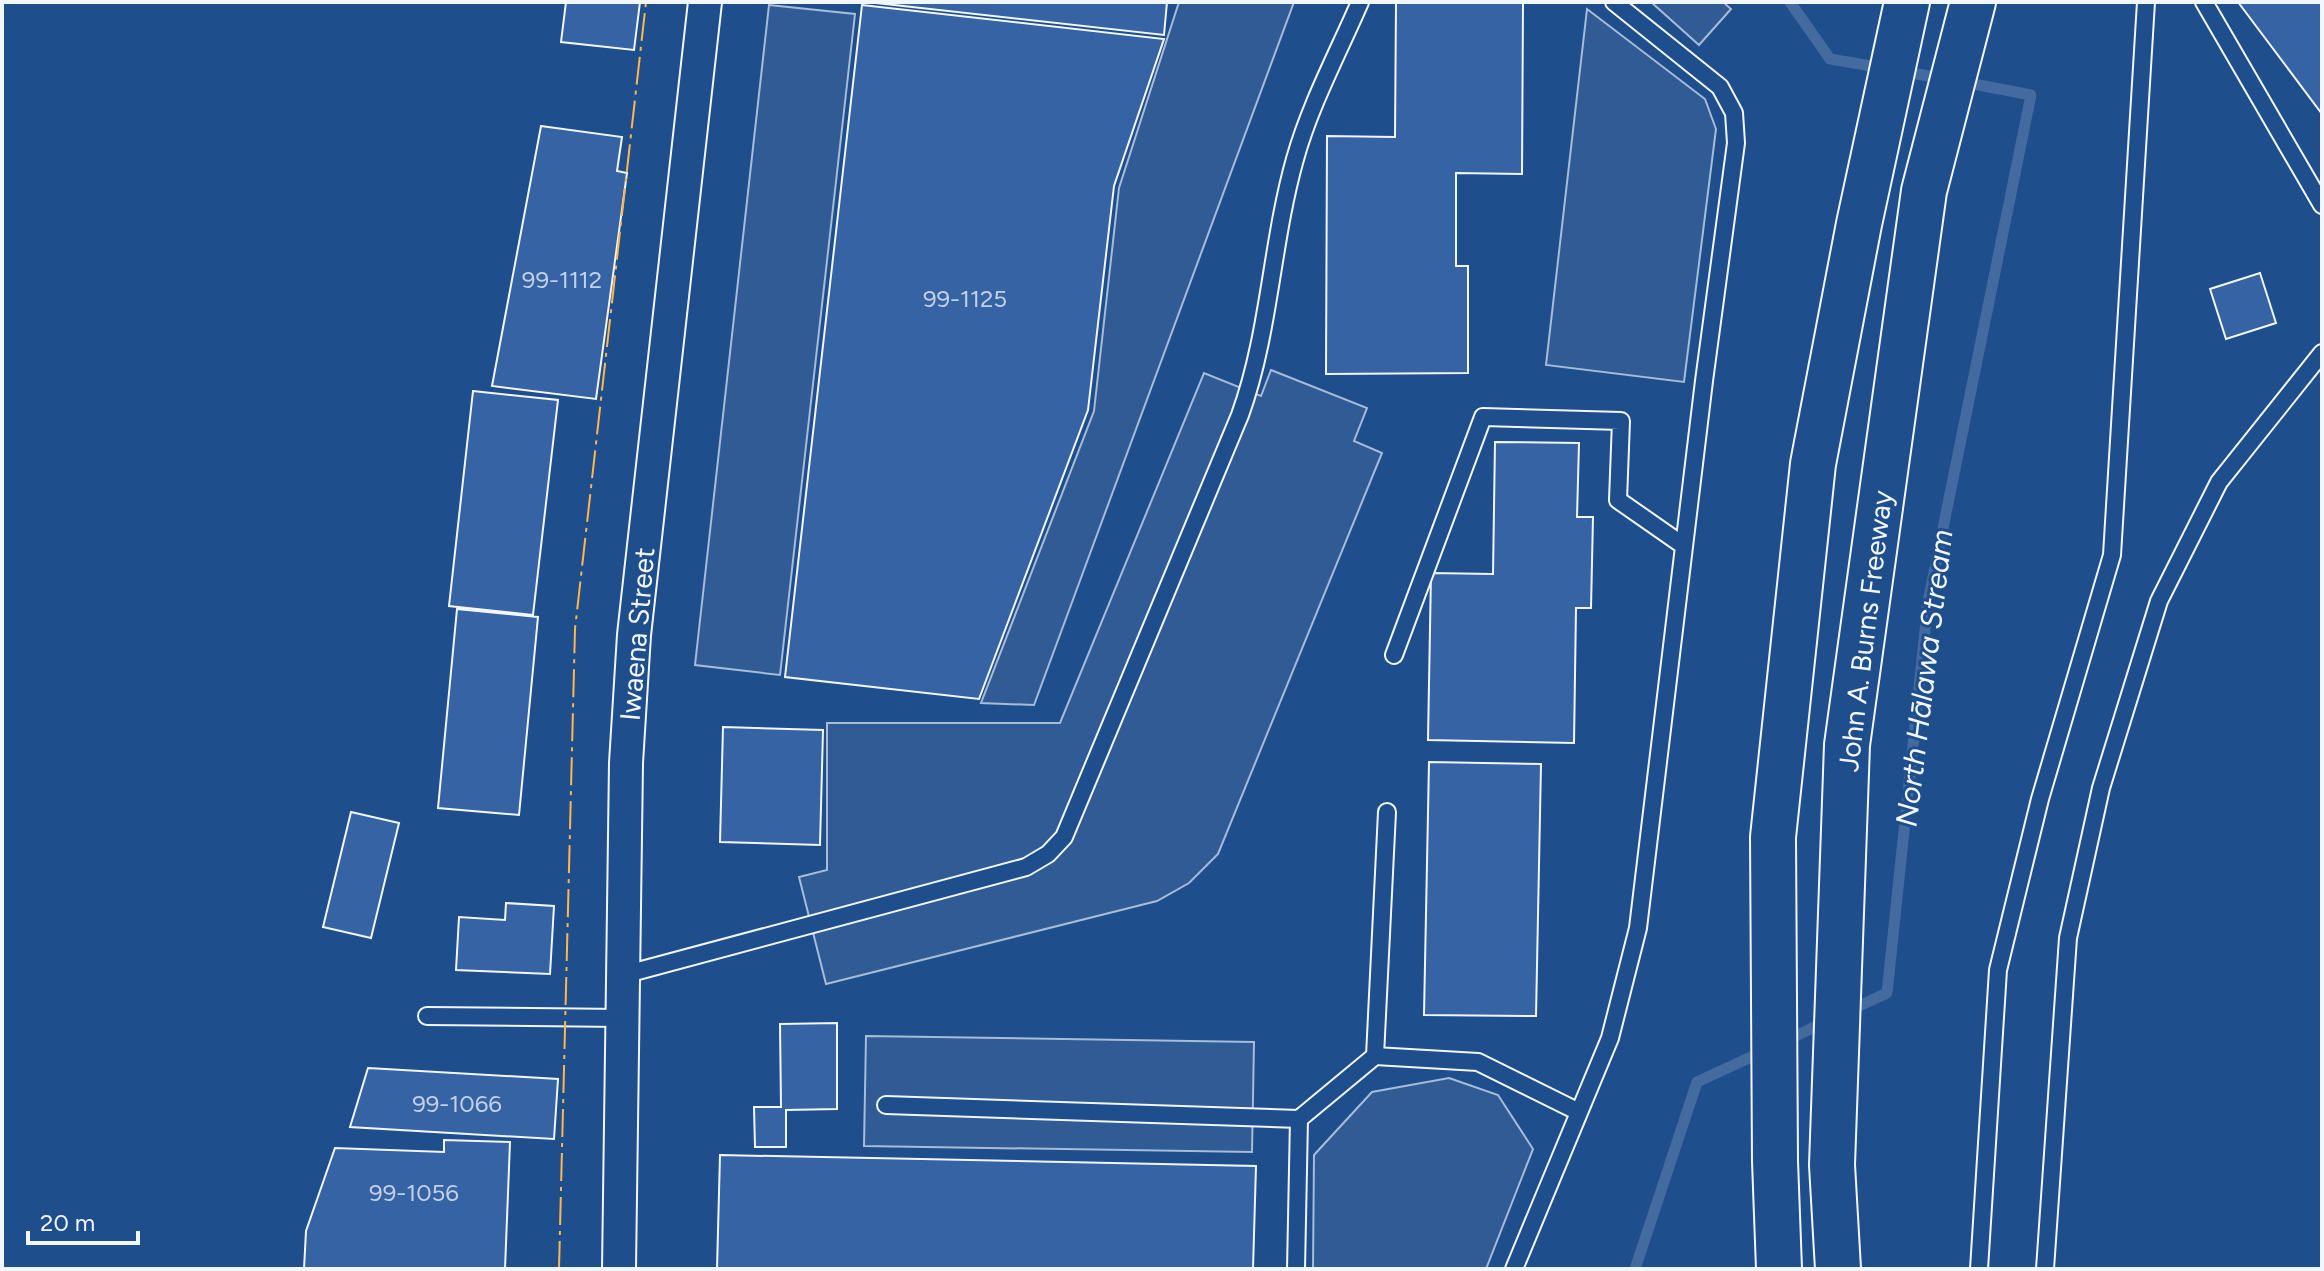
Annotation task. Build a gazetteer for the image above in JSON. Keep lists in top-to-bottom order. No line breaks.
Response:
{"streets":{"highway":["John A. Burns Freeway"],"street":["Iwaena Street"]},"water":["North Hālawa Stream"],"house_numbers":["99-1112","99-1125","99-1066","99-1056"],"scale_bar":"20 m"}
